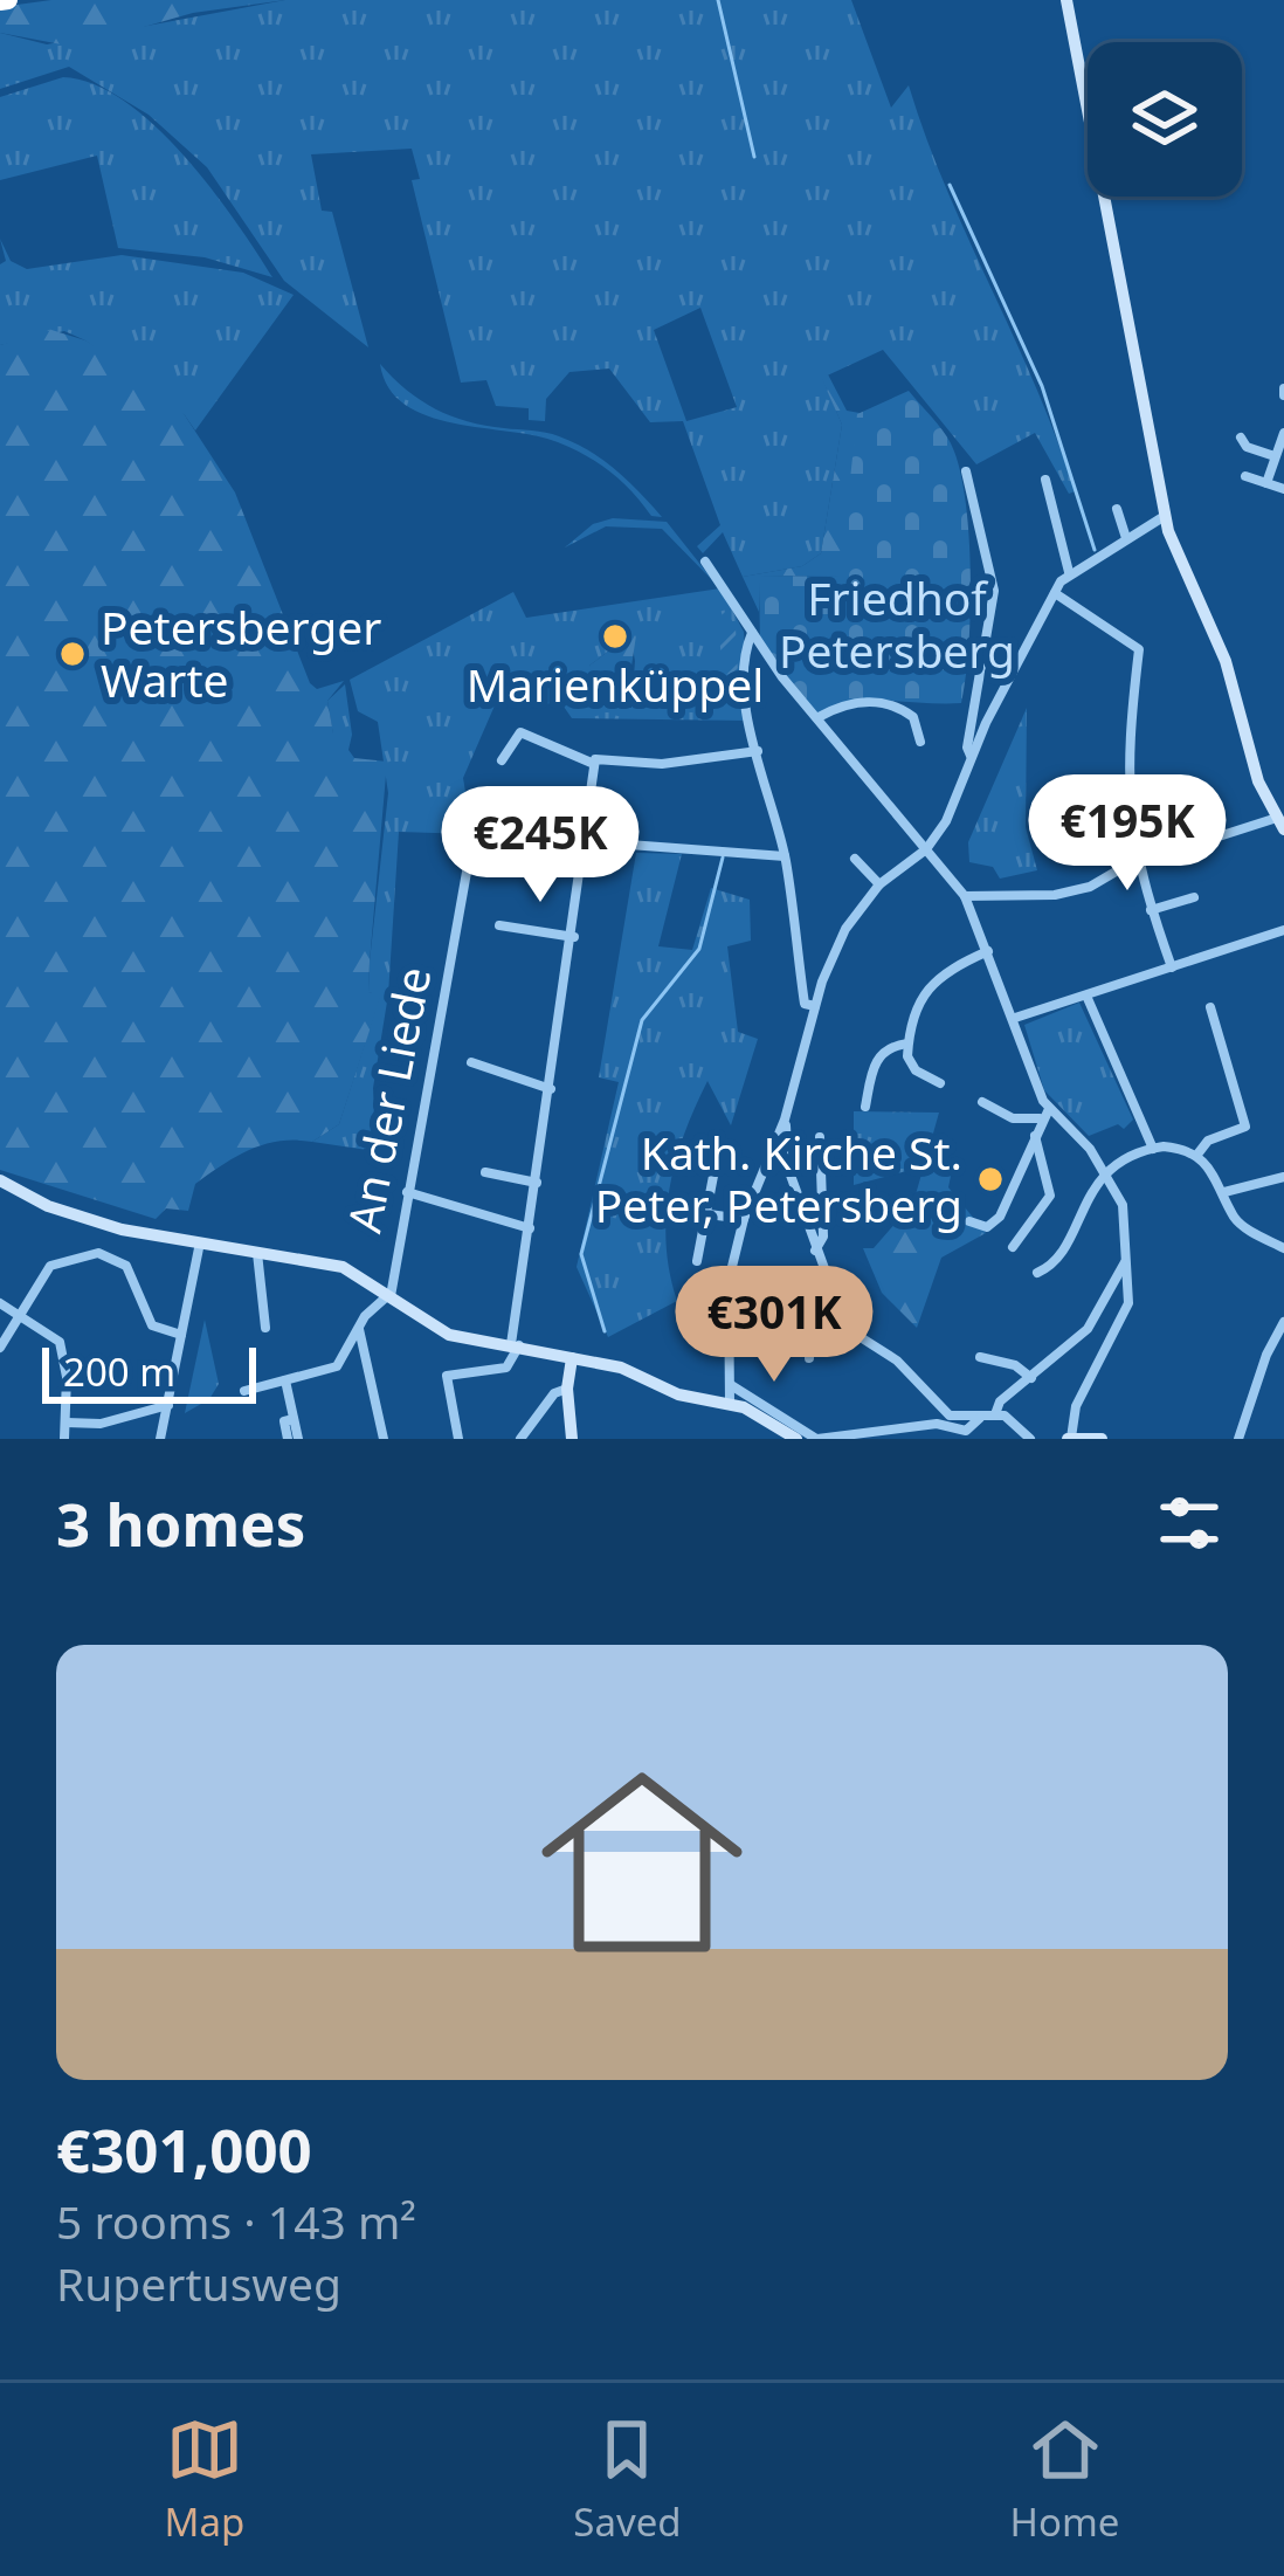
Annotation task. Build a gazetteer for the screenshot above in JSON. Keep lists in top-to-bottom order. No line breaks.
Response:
{"streets":{"street":["An der Liede"]},"parks":["Friedhof Petersberg"],"places":["Marienküppel","Petersberger Warte","Kath. Kirche St. Peter, Petersberg"],"scale_bar":"200 m","page":{"price":["€195K","€245K","€301K"],"scale":"200 m","heading":"3 homes","list":[{"name":"€301,000","note":"5 rooms · 143 m² · Rupertusweg"}],"tabs":["Map","Saved","Home"]}}
